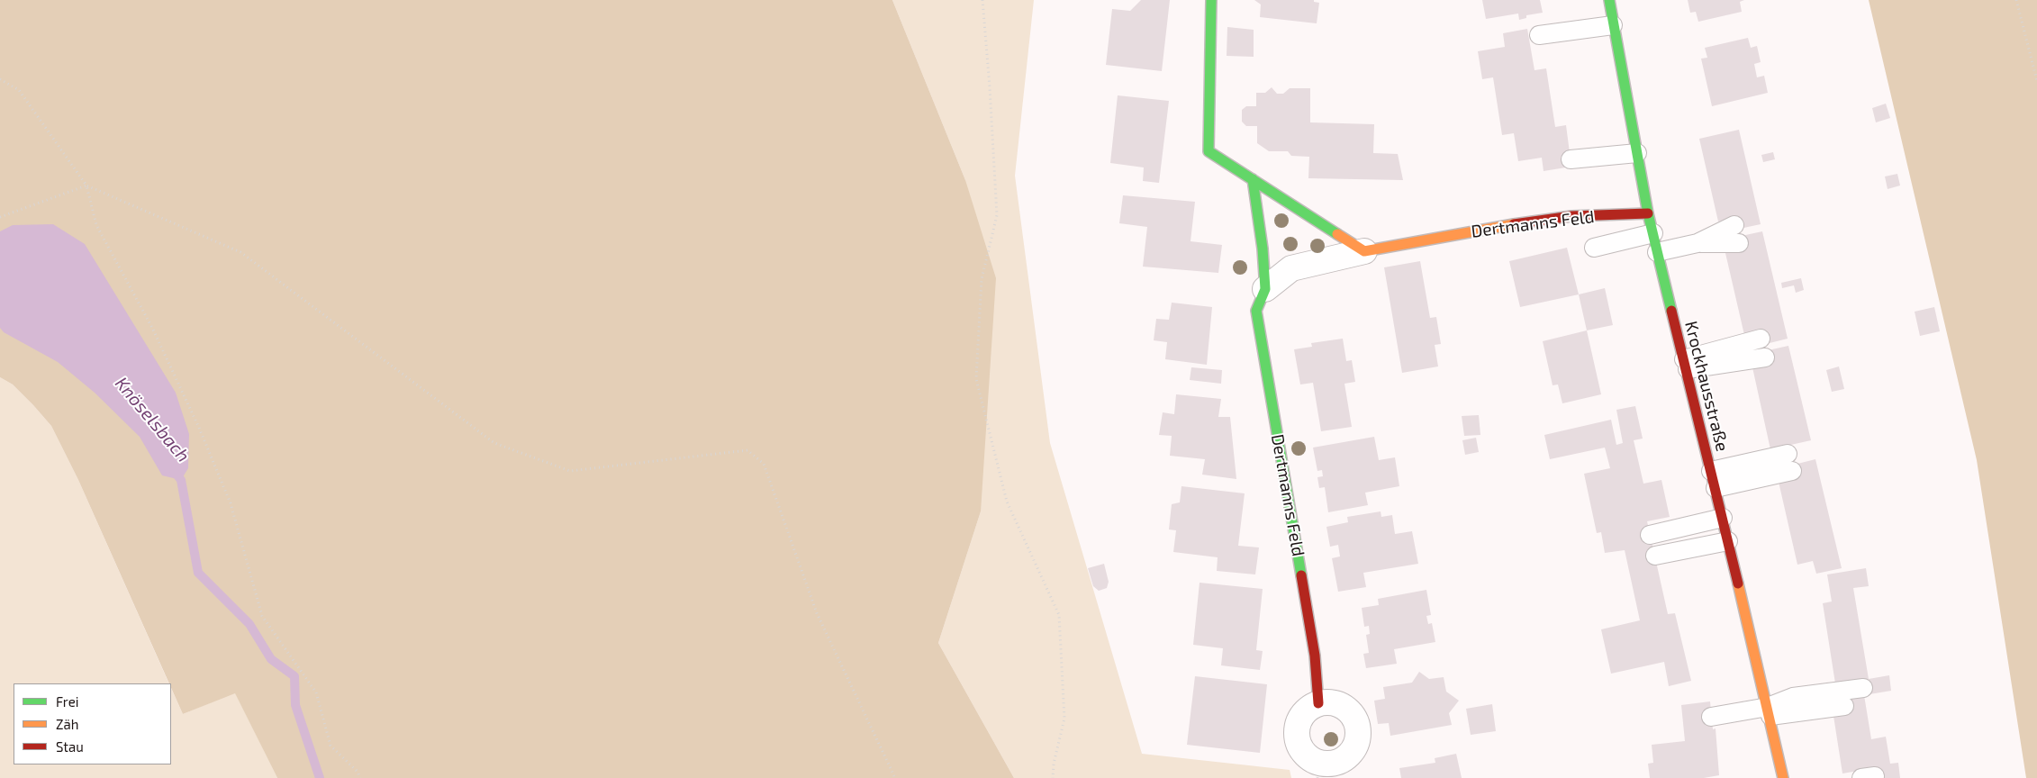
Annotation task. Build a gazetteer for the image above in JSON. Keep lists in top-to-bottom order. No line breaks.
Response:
{"streets":{"street":["Dertmanns Feld","Krockhausstraße"]},"crossings":[["Dertmanns Feld","Krockhausstraße"]],"water":["Knöselsbach"],"legend":["Frei","Zäh","Stau"]}
